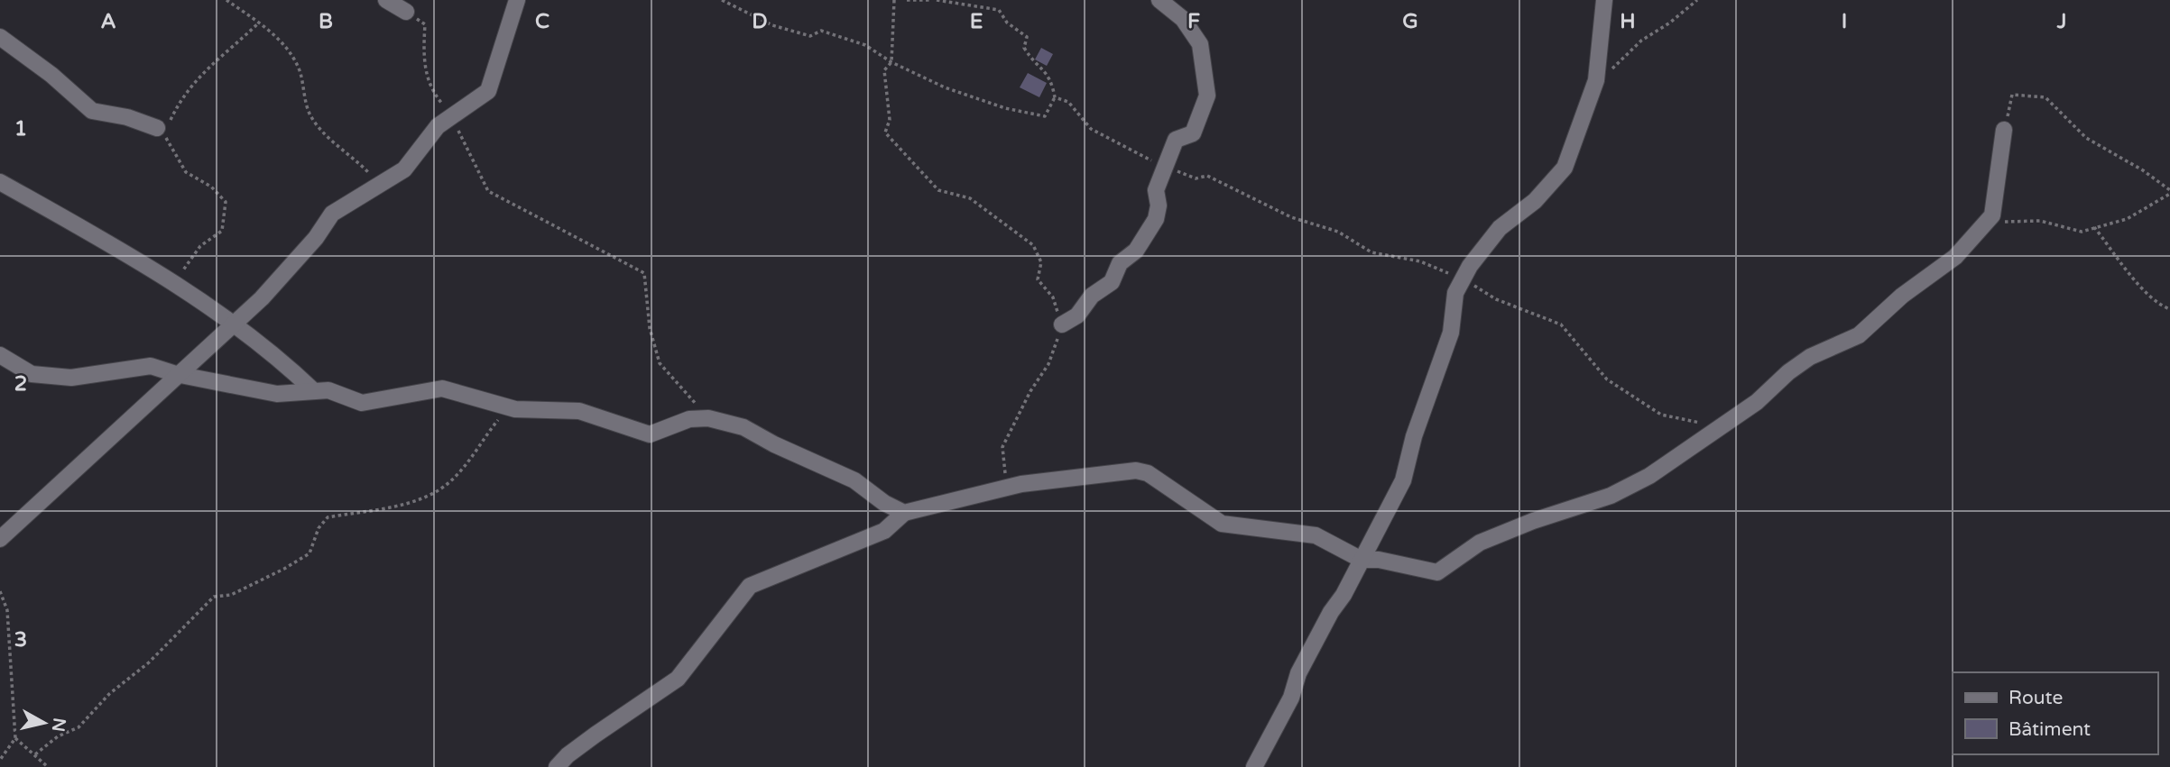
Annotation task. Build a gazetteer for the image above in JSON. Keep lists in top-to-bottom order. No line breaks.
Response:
{"legend":["Route","Bâtiment"],"north":"right","grid":{"columns":["A","B","C","D","E","F","G","H","I","J"],"rows":["1","2","3"]}}
